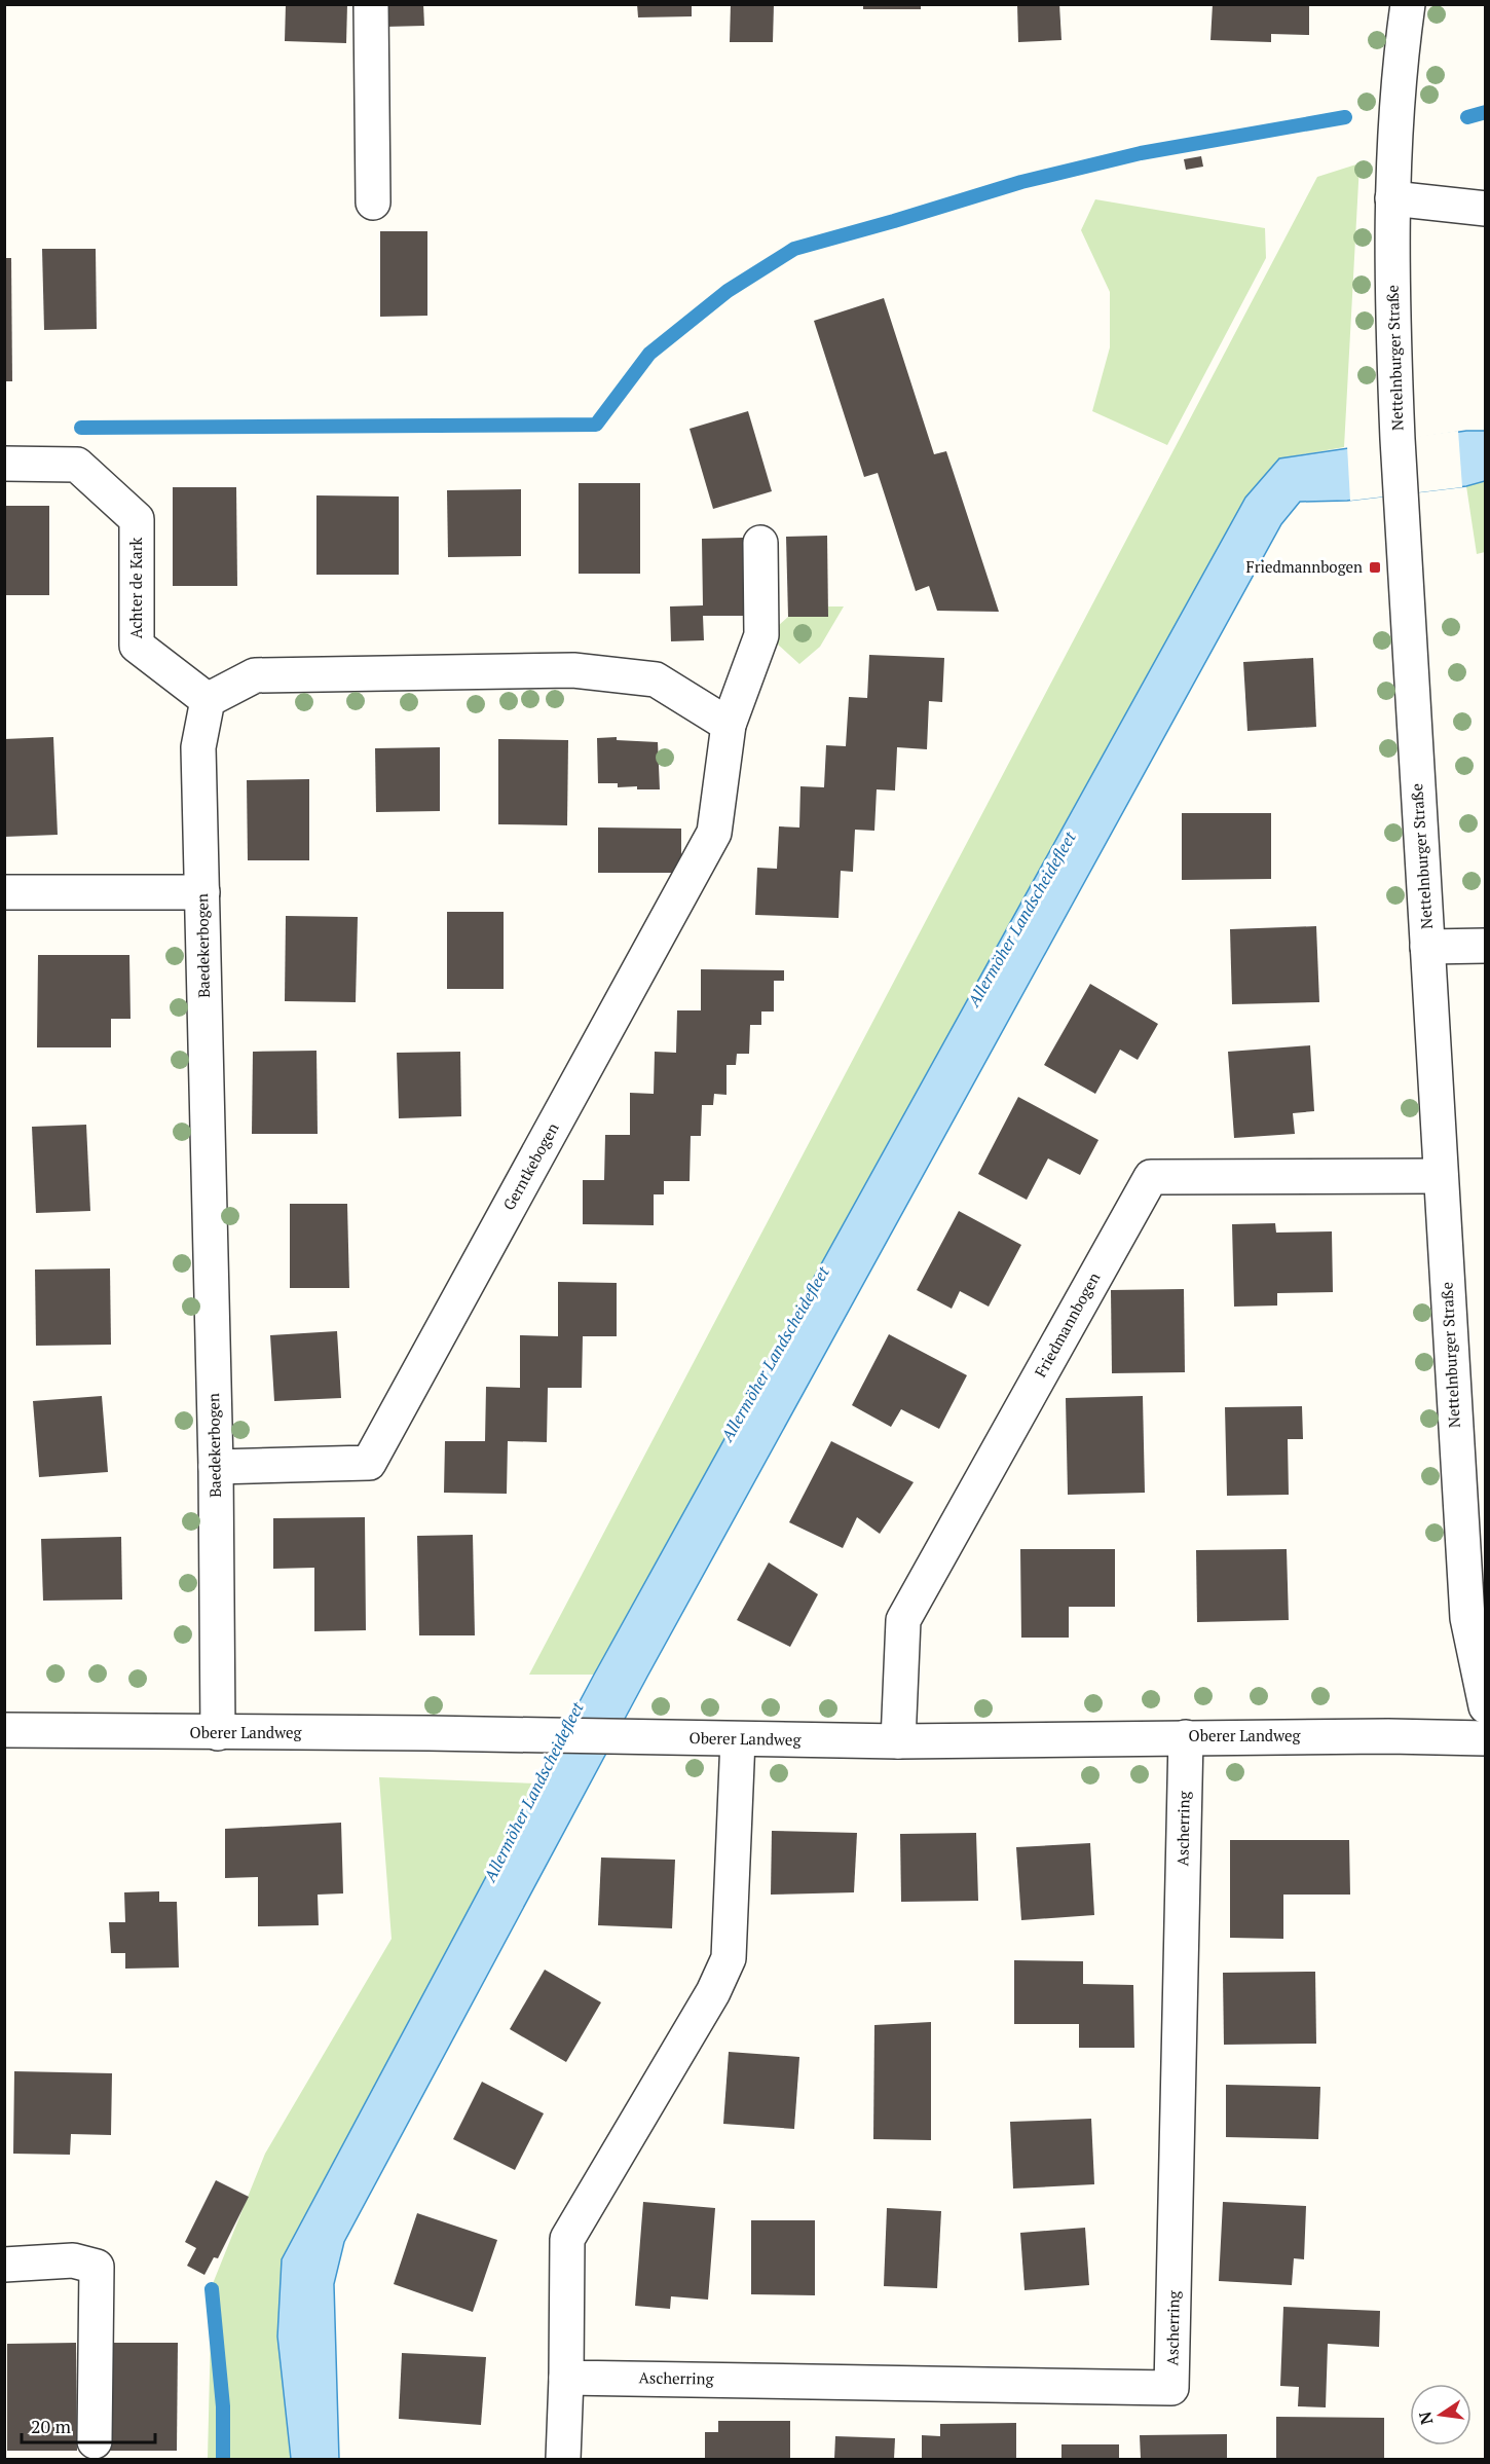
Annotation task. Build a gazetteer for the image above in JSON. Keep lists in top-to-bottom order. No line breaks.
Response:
{"streets":{"street":["Nettelnburger Straße","Achter de Kark","Baedekerbogen","Gerntkebogen","Friedmannbogen","Oberer Landweg","Ascherring"]},"crossings":[["Nettelnburger Straße","Friedmannbogen"],["Achter de Kark","Baedekerbogen"],["Baedekerbogen","Gerntkebogen"],["Baedekerbogen","Oberer Landweg"],["Friedmannbogen","Oberer Landweg"],["Oberer Landweg","Ascherring"]],"water":["Allermöher Landscheidefleet"],"places":{"transit":["Friedmannbogen"]},"scale_bar":"20 m","north":"left"}
